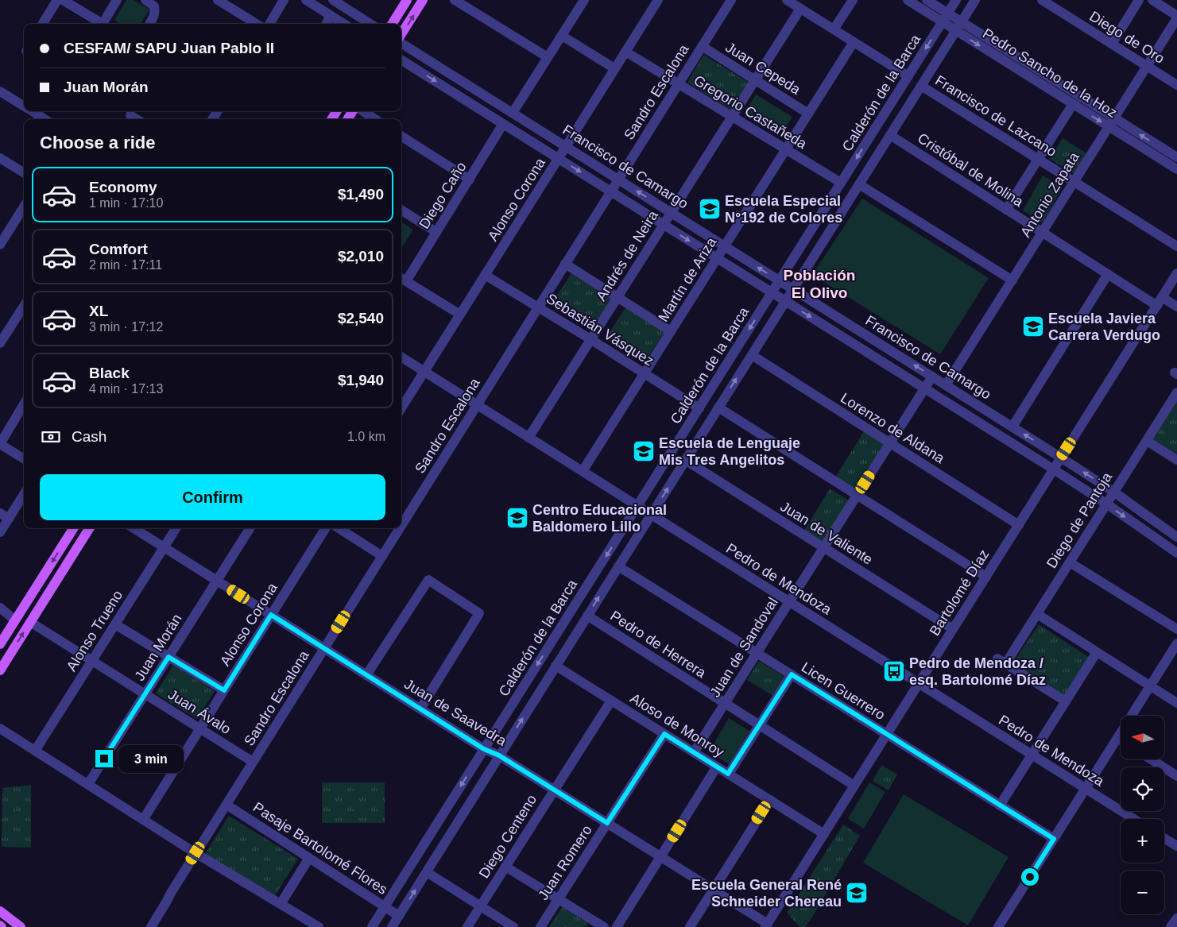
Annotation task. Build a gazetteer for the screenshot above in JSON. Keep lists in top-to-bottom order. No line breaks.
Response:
{"streets":{"street":["Diego de Oro","Juan Cepeda","Pedro Sancho de la Hoz","Sandro Escalona","Calderón de la Barca","Gregorio Castañeda","Francisco de Lazcano","Francisco de Camargo","Cristóbal de Molina","Antonio Zapata","Diego Caño","Alonso Corona","Andrés de Neira","Martín de Ariza","Sebastián Vásquez","Lorenzo de Aldana","Diego de Pantoja","Juan de Valiente","Pedro de Mendoza","Bartolomé Díaz","Alonso Trueno","Pedro de Herrera","Juan Morán","Juan de Sandoval","Licen Guerrero","Juan Ávalo","Juan de Saavedra","Aloso de Monroy","Diego Centeno","Pasaje Bartolomé Flores","Juan Romero"]},"crossings":[["Diego de Oro","Antonio Zapata"],["Juan Cepeda","Sandro Escalona"],["Juan Cepeda","Andrés de Neira"],["Juan Cepeda","Martín de Ariza"],["Pedro Sancho de la Hoz","Calderón de la Barca"],["Pedro Sancho de la Hoz","Antonio Zapata"],["Sandro Escalona","Gregorio Castañeda"],["Sandro Escalona","Francisco de Camargo"],["Sandro Escalona","Sebastián Vásquez"],["Sandro Escalona","Pedro de Mendoza"],["Sandro Escalona","Juan Ávalo"],["Sandro Escalona","Juan de Saavedra"],["Sandro Escalona","Pasaje Bartolomé Flores"],["Calderón de la Barca","Gregorio Castañeda"],["Calderón de la Barca","Francisco de Camargo"],["Calderón de la Barca","Sebastián Vásquez"],["Calderón de la Barca","Pedro de Mendoza"],["Calderón de la Barca","Juan de Saavedra"],["Calderón de la Barca","Pasaje Bartolomé Flores"],["Gregorio Castañeda","Alonso Corona"],["Gregorio Castañeda","Andrés de Neira"],["Gregorio Castañeda","Martín de Ariza"],["Francisco de Lazcano","Antonio Zapata"],["Francisco de Camargo","Antonio Zapata"],["Francisco de Camargo","Diego Caño"],["Francisco de Camargo","Alonso Corona"],["Francisco de Camargo","Andrés de Neira"],["Francisco de Camargo","Martín de Ariza"],["Francisco de Camargo","Diego de Pantoja"],["Francisco de Camargo","Bartolomé Díaz"],["Francisco de Camargo","Juan de Sandoval"],["Cristóbal de Molina","Antonio Zapata"],["Cristóbal de Molina","Bartolomé Díaz"],["Alonso Corona","Sebastián Vásquez"],["Alonso Corona","Pedro de Mendoza"],["Alonso Corona","Juan Ávalo"],["Alonso Corona","Juan de Saavedra"],["Andrés de Neira","Sebastián Vásquez"],["Andrés de Neira","Pedro de Mendoza"],["Martín de Ariza","Sebastián Vásquez"],["Martín de Ariza","Pedro de Mendoza"],["Lorenzo de Aldana","Bartolomé Díaz"],["Lorenzo de Aldana","Juan de Sandoval"],["Juan de Valiente","Bartolomé Díaz"],["Juan de Valiente","Juan de Sandoval"],["Pedro de Mendoza","Bartolomé Díaz"],["Pedro de Mendoza","Juan de Sandoval"],["Bartolomé Díaz","Pedro de Herrera"],["Bartolomé Díaz","Licen Guerrero"],["Bartolomé Díaz","Juan de Saavedra"],["Bartolomé Díaz","Aloso de Monroy"],["Alonso Trueno","Juan Ávalo"],["Alonso Trueno","Juan de Saavedra"],["Pedro de Herrera","Juan de Sandoval"],["Juan Morán","Juan Ávalo"],["Juan Morán","Juan de Saavedra"],["Juan de Sandoval","Licen Guerrero"],["Juan de Sandoval","Aloso de Monroy"],["Juan de Saavedra","Diego Centeno"],["Juan de Saavedra","Juan Romero"],["Aloso de Monroy","Diego Centeno"],["Aloso de Monroy","Juan Romero"]],"districts":["Población El Olivo"],"places":{"school or university":["Escuela Especial N°192 de Colores","Escuela Javiera Carrera Verdugo","Escuela de Lenguaje Mis Tres Angelitos","Centro Educacional Baldomero Lillo","Escuela General René Schneider Chereau"],"bus stop":["Pedro de Mendoza / esq. Bartolomé Díaz"]},"north":"left","page":{"banner":["CESFAM/ SAPU Juan Pablo II","Juan Morán"],"heading":"Choose a ride","list":[{"name":"Economy","note":"1 min · 17:10","value":"$1,490"},{"name":"Comfort","note":"2 min · 17:11","value":"$2,010"},{"name":"XL","note":"3 min · 17:12","value":"$2,540"},{"name":"Black","note":"4 min · 17:13","value":"$1,940"}],"pay":["Cash","1.0 km"],"buttons":"Confirm","map_buttons":["+","−"],"bubble":"3 min"}}
